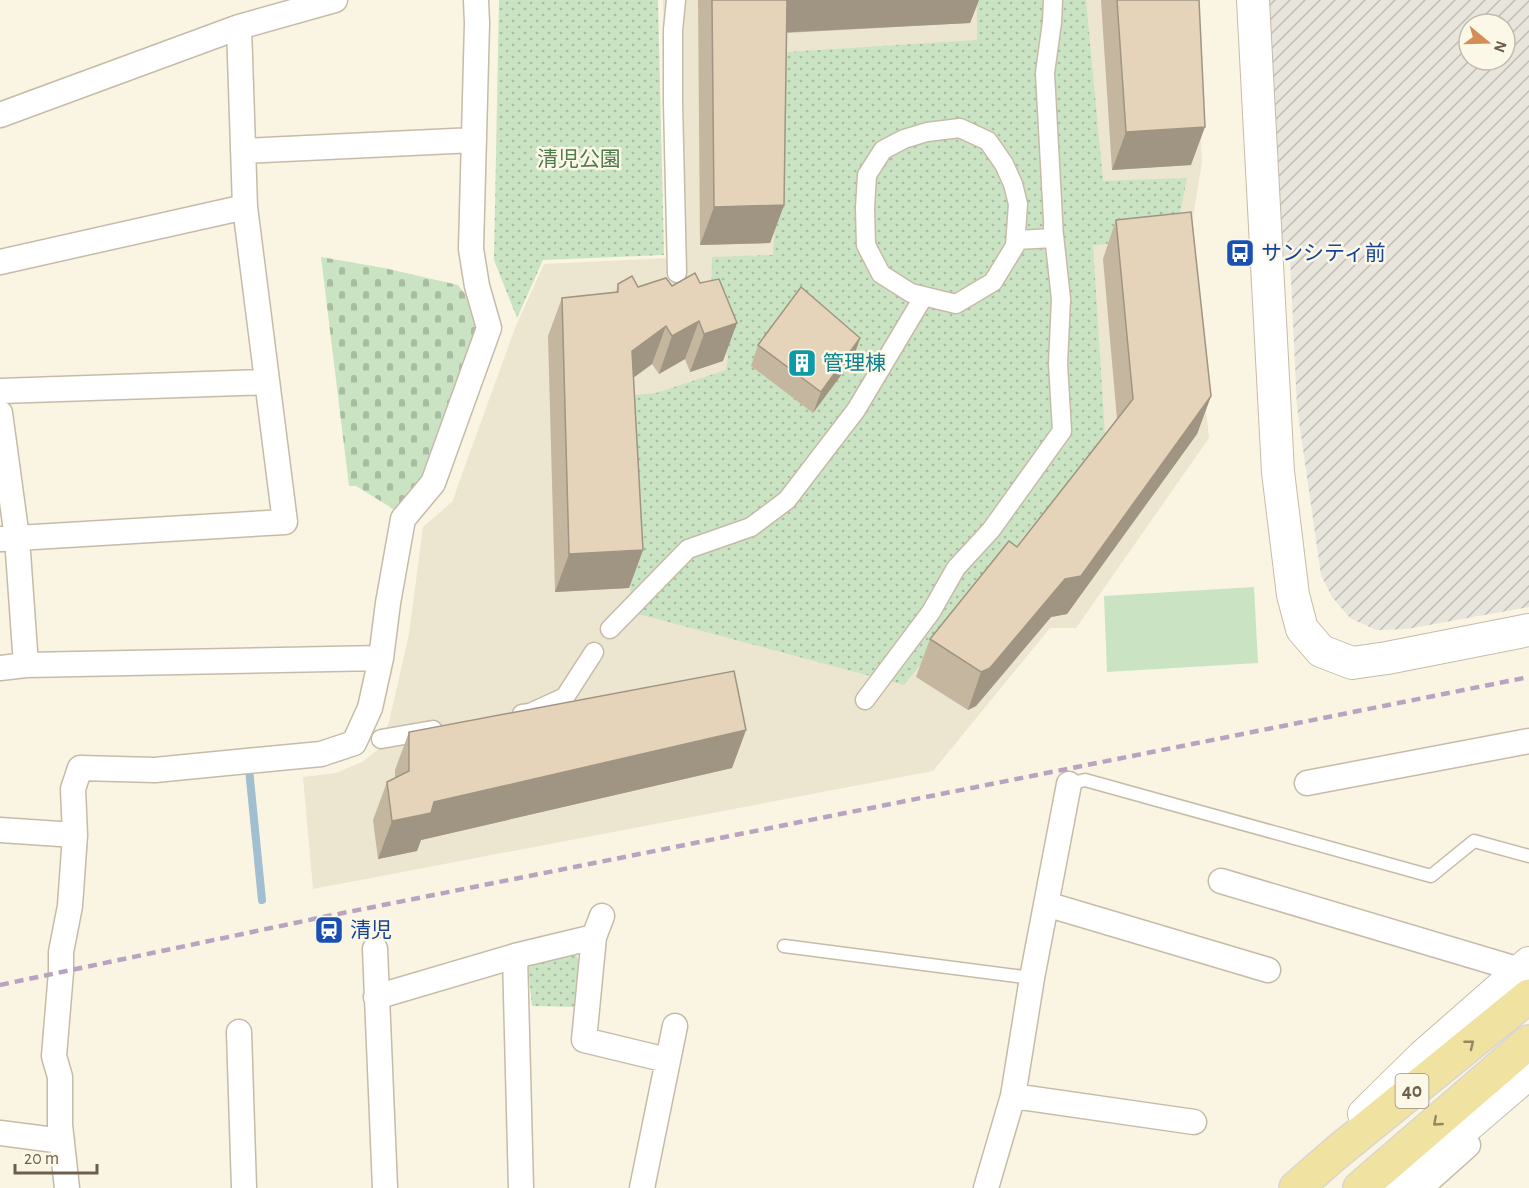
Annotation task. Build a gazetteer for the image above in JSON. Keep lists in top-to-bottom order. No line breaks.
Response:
{"streets":{"main road":["40"]},"parks":["清児公園"],"places":{"bus stop":["サンシティ前"],"building":["管理棟"],"station":["清児"]},"scale_bar":"20 m","north":"right"}
